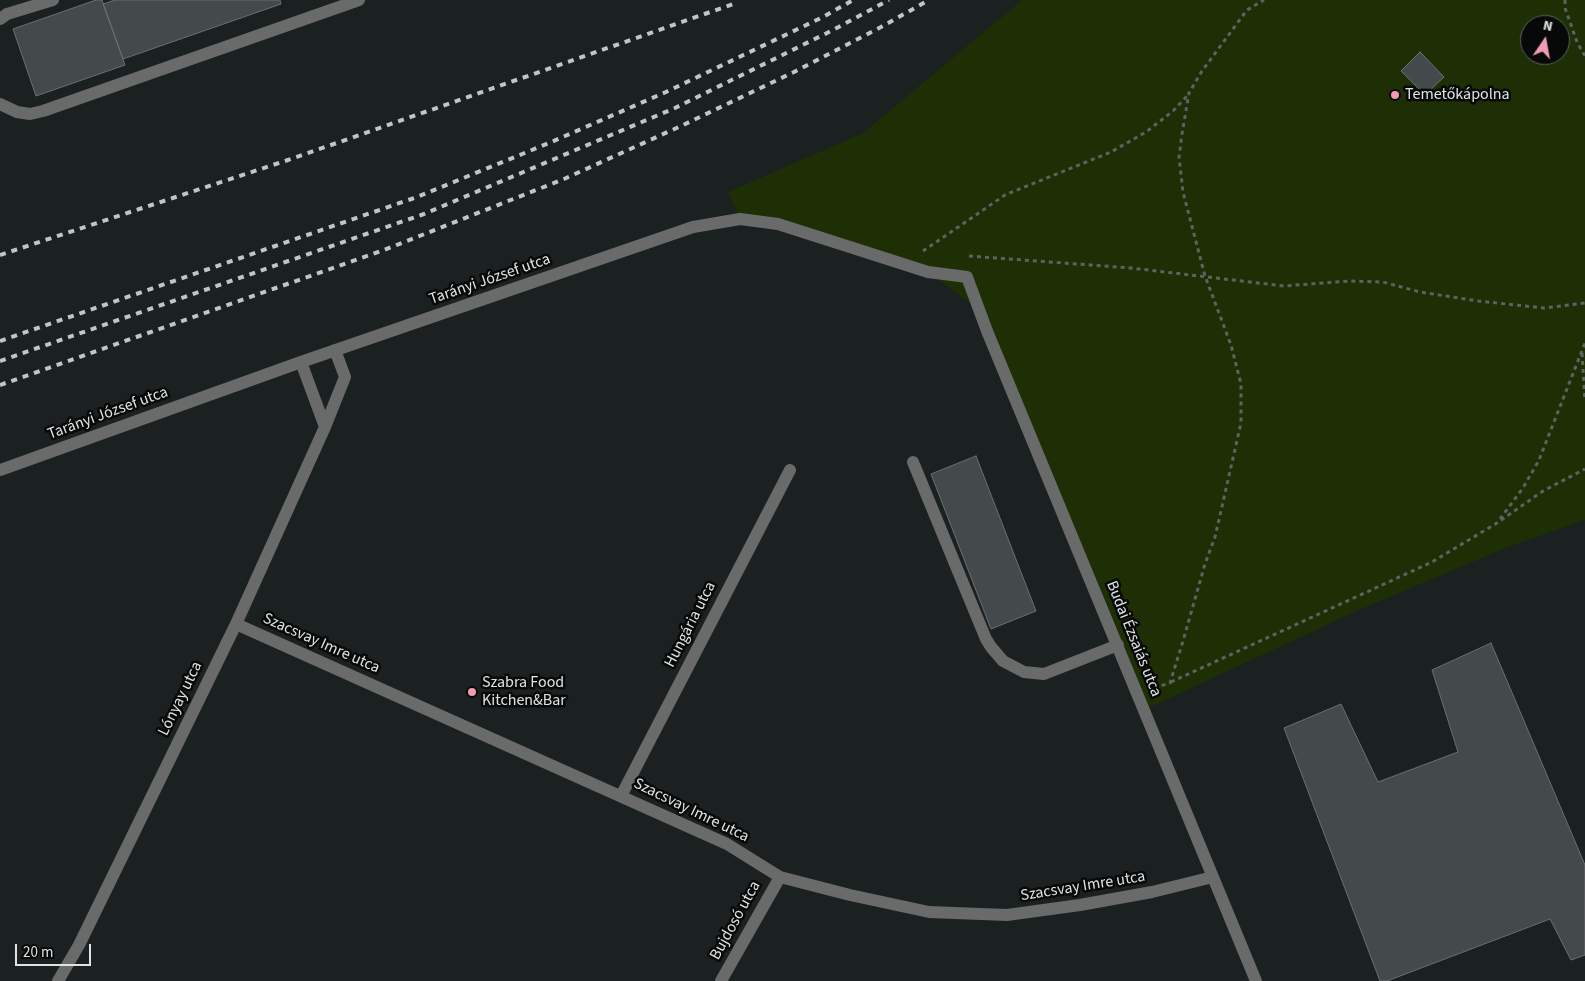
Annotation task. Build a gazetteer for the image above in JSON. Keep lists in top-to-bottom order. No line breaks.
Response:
{"streets":{"street":["Tarányi József utca","Hungária utca","Budai Ézsaiás utca","Szacsvay Imre utca","Lónyay utca","Bujdosó utca"]},"crossings":[["Tarányi József utca","Budai Ézsaiás utca"],["Tarányi József utca","Lónyay utca"],["Hungária utca","Szacsvay Imre utca"],["Budai Ézsaiás utca","Szacsvay Imre utca"],["Szacsvay Imre utca","Lónyay utca"],["Szacsvay Imre utca","Bujdosó utca"]],"places":["Temetőkápolna","Szabra Food Kitchen&Bar"],"scale_bar":"20 m","north":"top"}
